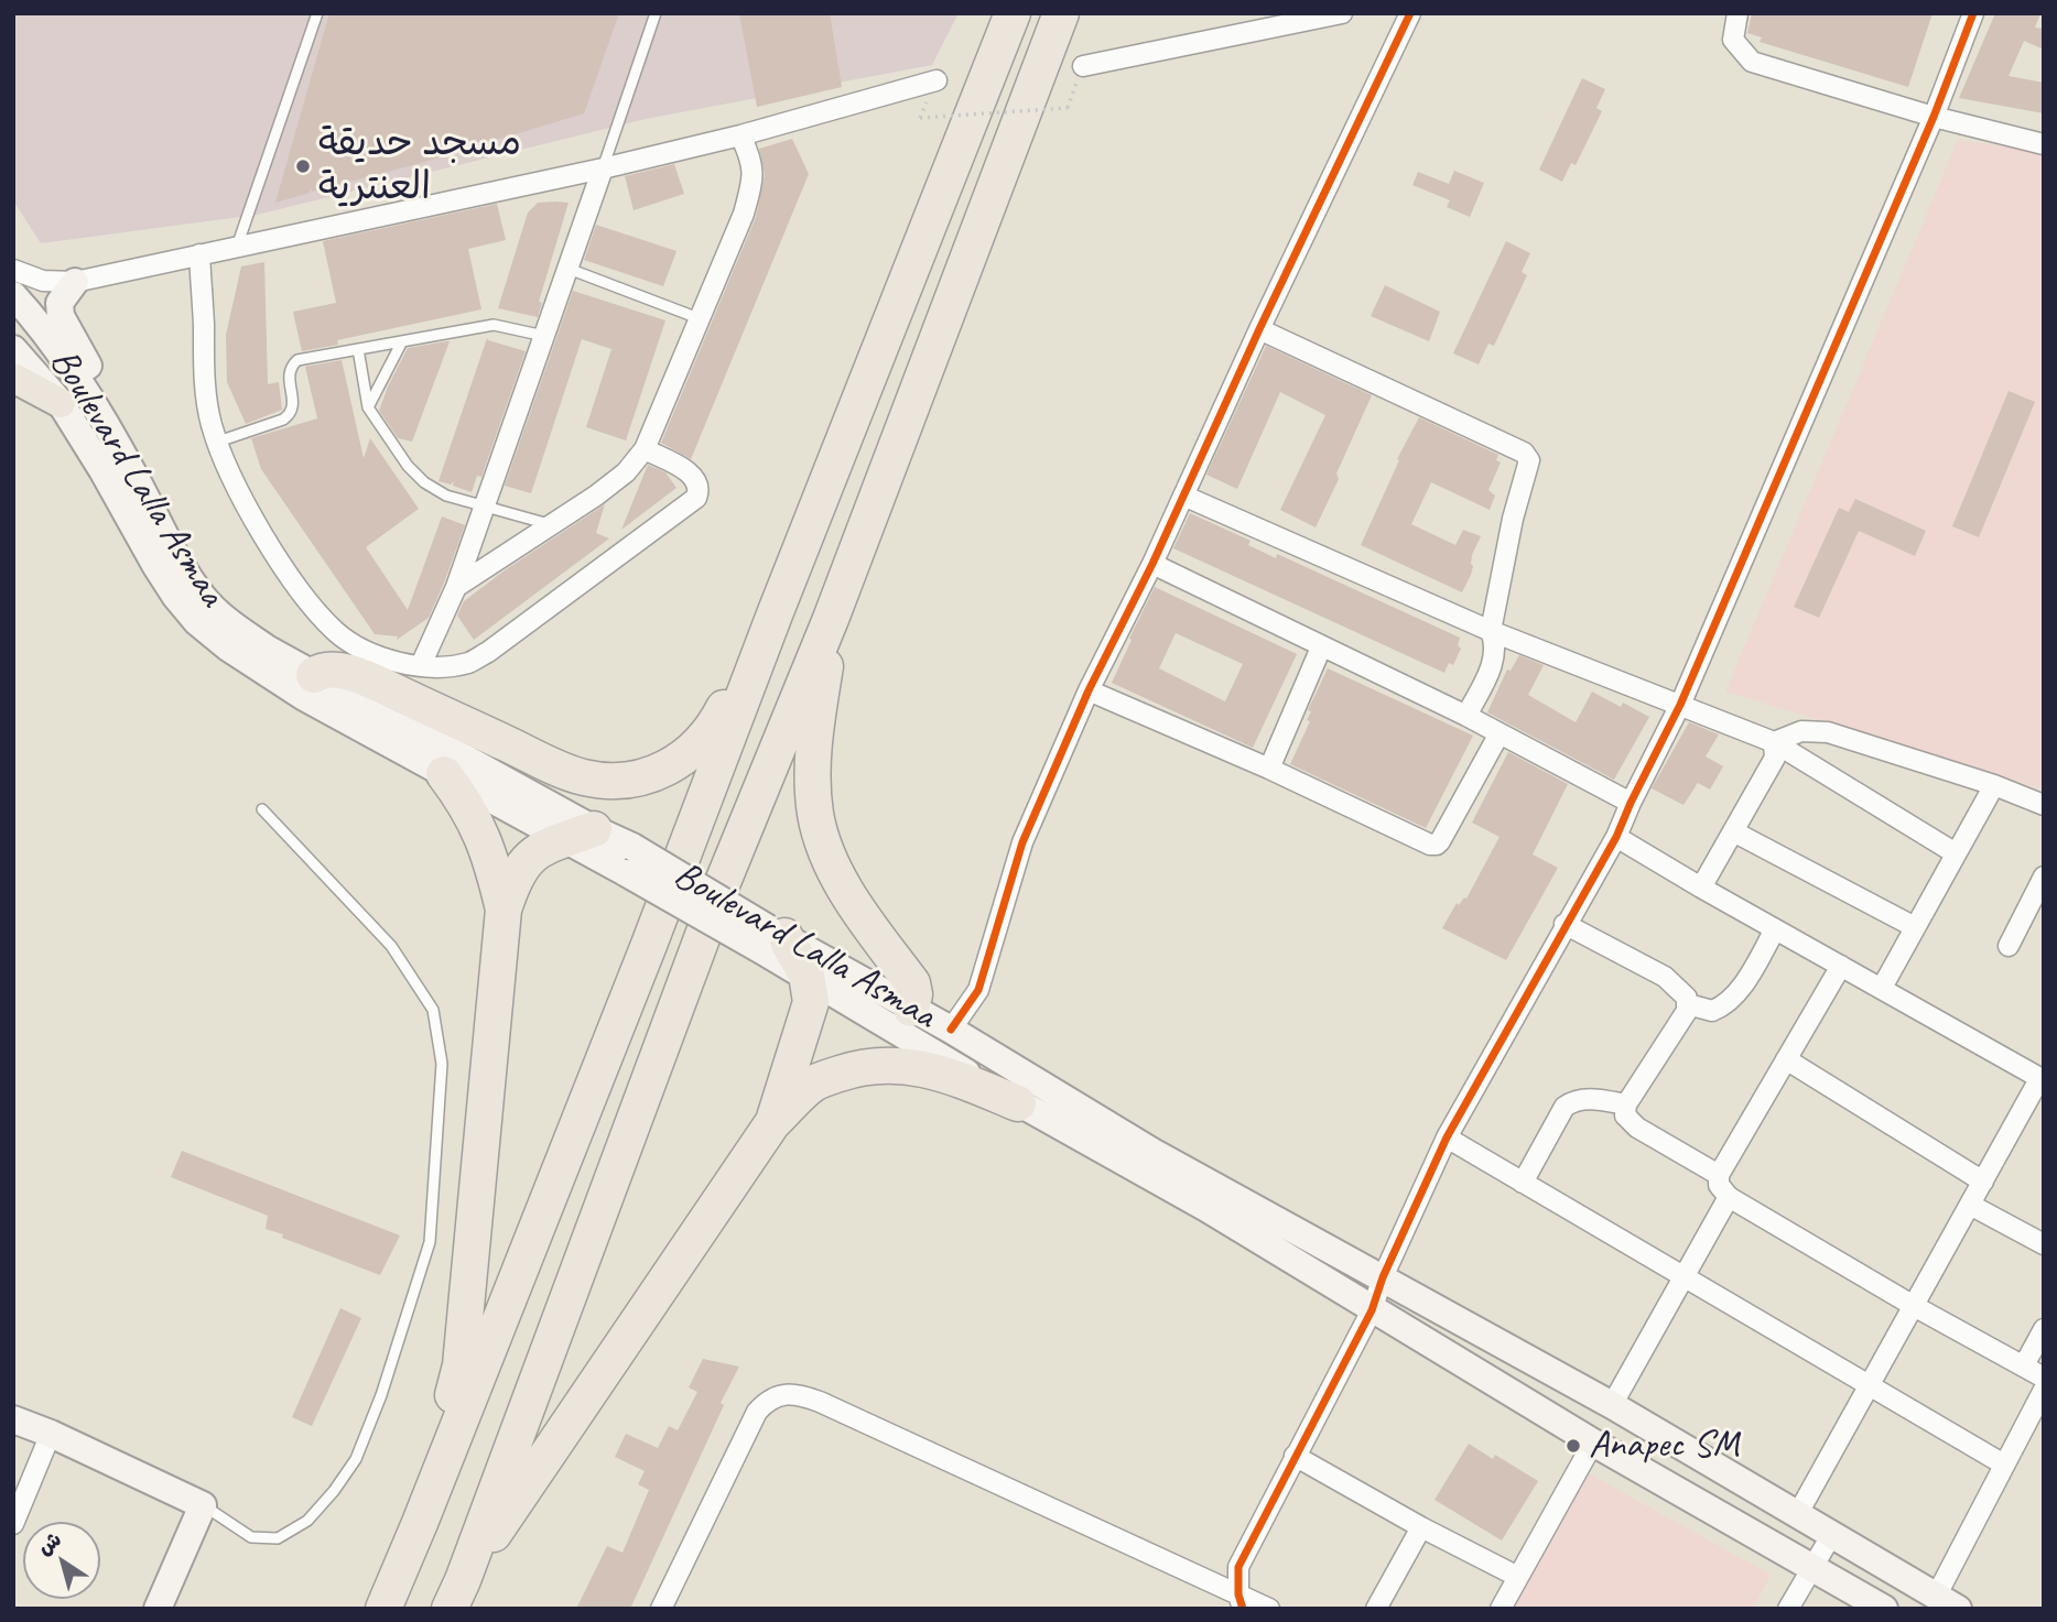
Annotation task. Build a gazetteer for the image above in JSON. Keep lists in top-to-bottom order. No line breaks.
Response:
{"streets":{"main road":["Boulevard Lalla Asmaa"]},"places":["مسجد حديقة العنترية","Anapec SM"],"north":"top left"}
